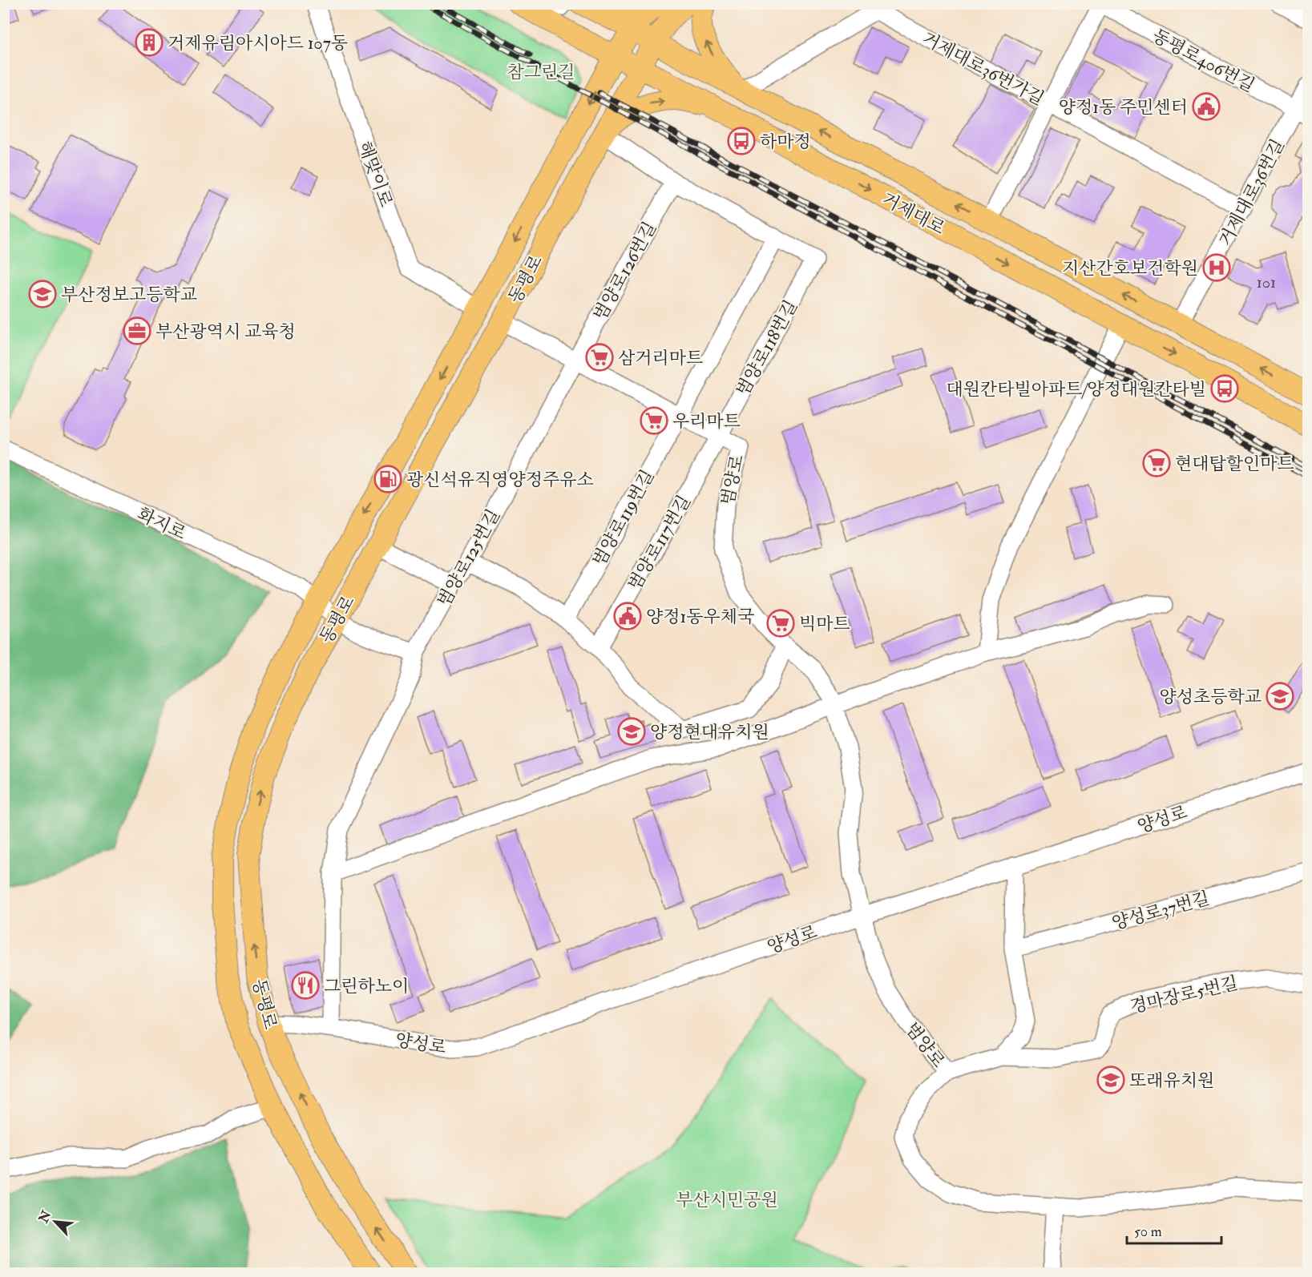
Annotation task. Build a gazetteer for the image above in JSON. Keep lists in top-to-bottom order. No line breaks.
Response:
{"streets":{"main road":["거제대로","동평로"],"street":["동평로406번길","거제대로36번가길","해맞이로","거제대로36번길","범양로126번길","범양로118번길","범양로","범양로119번길","화지로","범양로117번길","범양로125번길","양성로","양성로37번길","경마장로5번길"]},"crossings":[["동평로406번길","거제대로36번길"],["거제대로36번가길","거제대로36번길"],["해맞이로","동평로"],["거제대로36번길","거제대로"],["거제대로","동평로"],["범양로126번길","범양로"],["범양로126번길","범양로125번길"],["동평로","범양로"],["동평로","화지로"],["동평로","양성로"],["범양로118번길","범양로"],["범양로118번길","범양로119번길"],["범양로118번길","범양로117번길"],["범양로","범양로119번길"],["범양로","범양로117번길"],["범양로","범양로125번길"],["범양로","양성로"],["화지로","범양로125번길"],["범양로125번길","양성로"]],"parks":["참그린길","부산시민공원"],"places":{"building":["거제유림아시아드 107동"],"public building":["양정1동 주민센터","양정1동우체국"],"bus stop":["하마정","대원칸타빌아파트/양정대원칸타빌"],"hospital":["지산간호보건학원"],"school or university":["부산정보고등학교","양성초등학교","양정현대유치원","또래유치원"],"office":["부산광역시 교육청"],"supermarket":["삼거리마트","우리마트","현대탑할인마트","빅마트"],"fuel station":["광신석유직영양정주유소"],"restaurant":["그린하노이"]},"house_numbers":["101"],"scale_bar":"50 m","north":"top left"}
